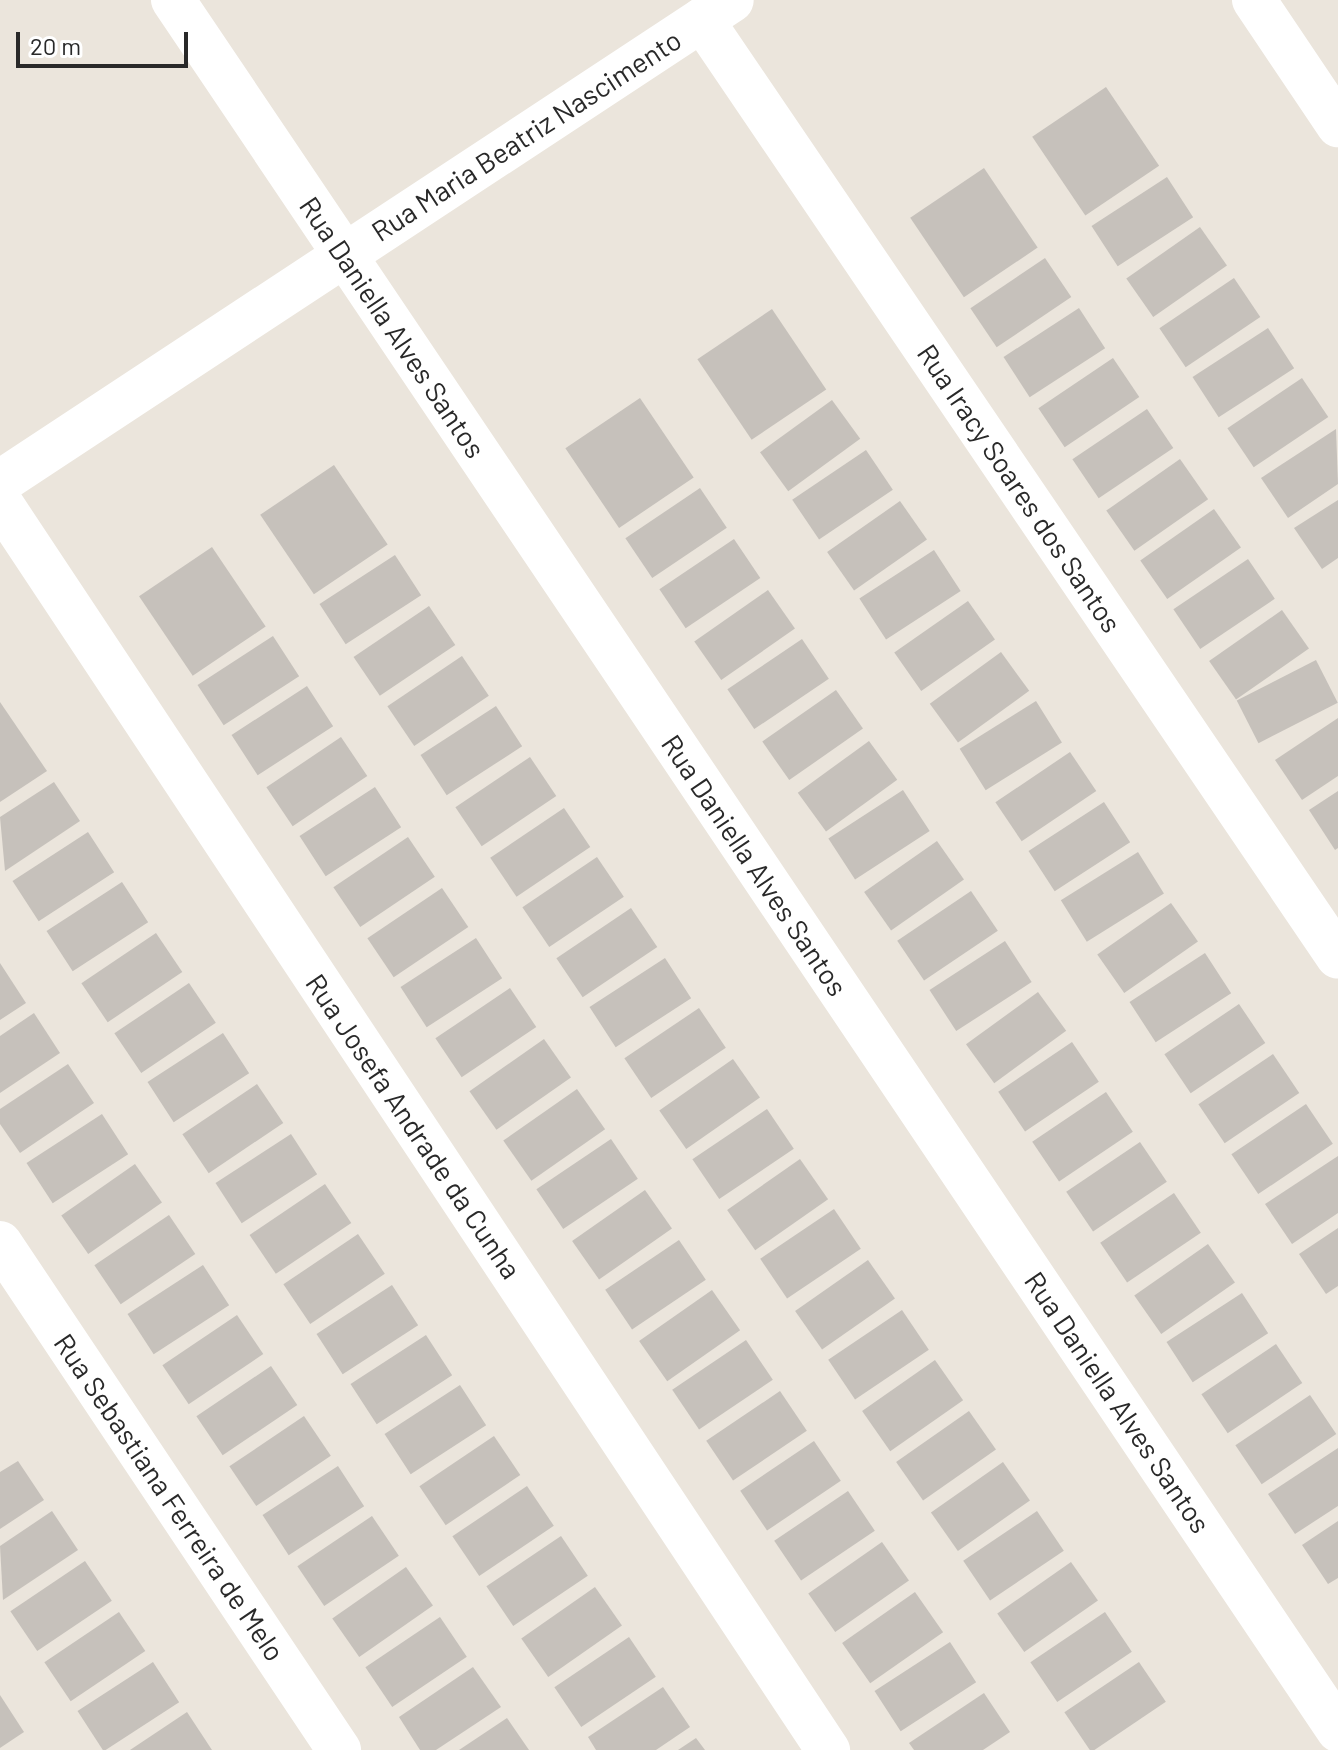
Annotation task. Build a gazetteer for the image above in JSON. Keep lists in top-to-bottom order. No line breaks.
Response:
{"streets":{"street":["Rua Maria Beatriz Nascimento","Rua Daniella Alves Santos","Rua Iracy Soares dos Santos","Rua Josefa Andrade da Cunha","Rua Sebastiana Ferreira de Melo"]},"crossings":[["Rua Maria Beatriz Nascimento","Rua Daniella Alves Santos"],["Rua Maria Beatriz Nascimento","Rua Iracy Soares dos Santos"]],"scale_bar":"20 m"}
